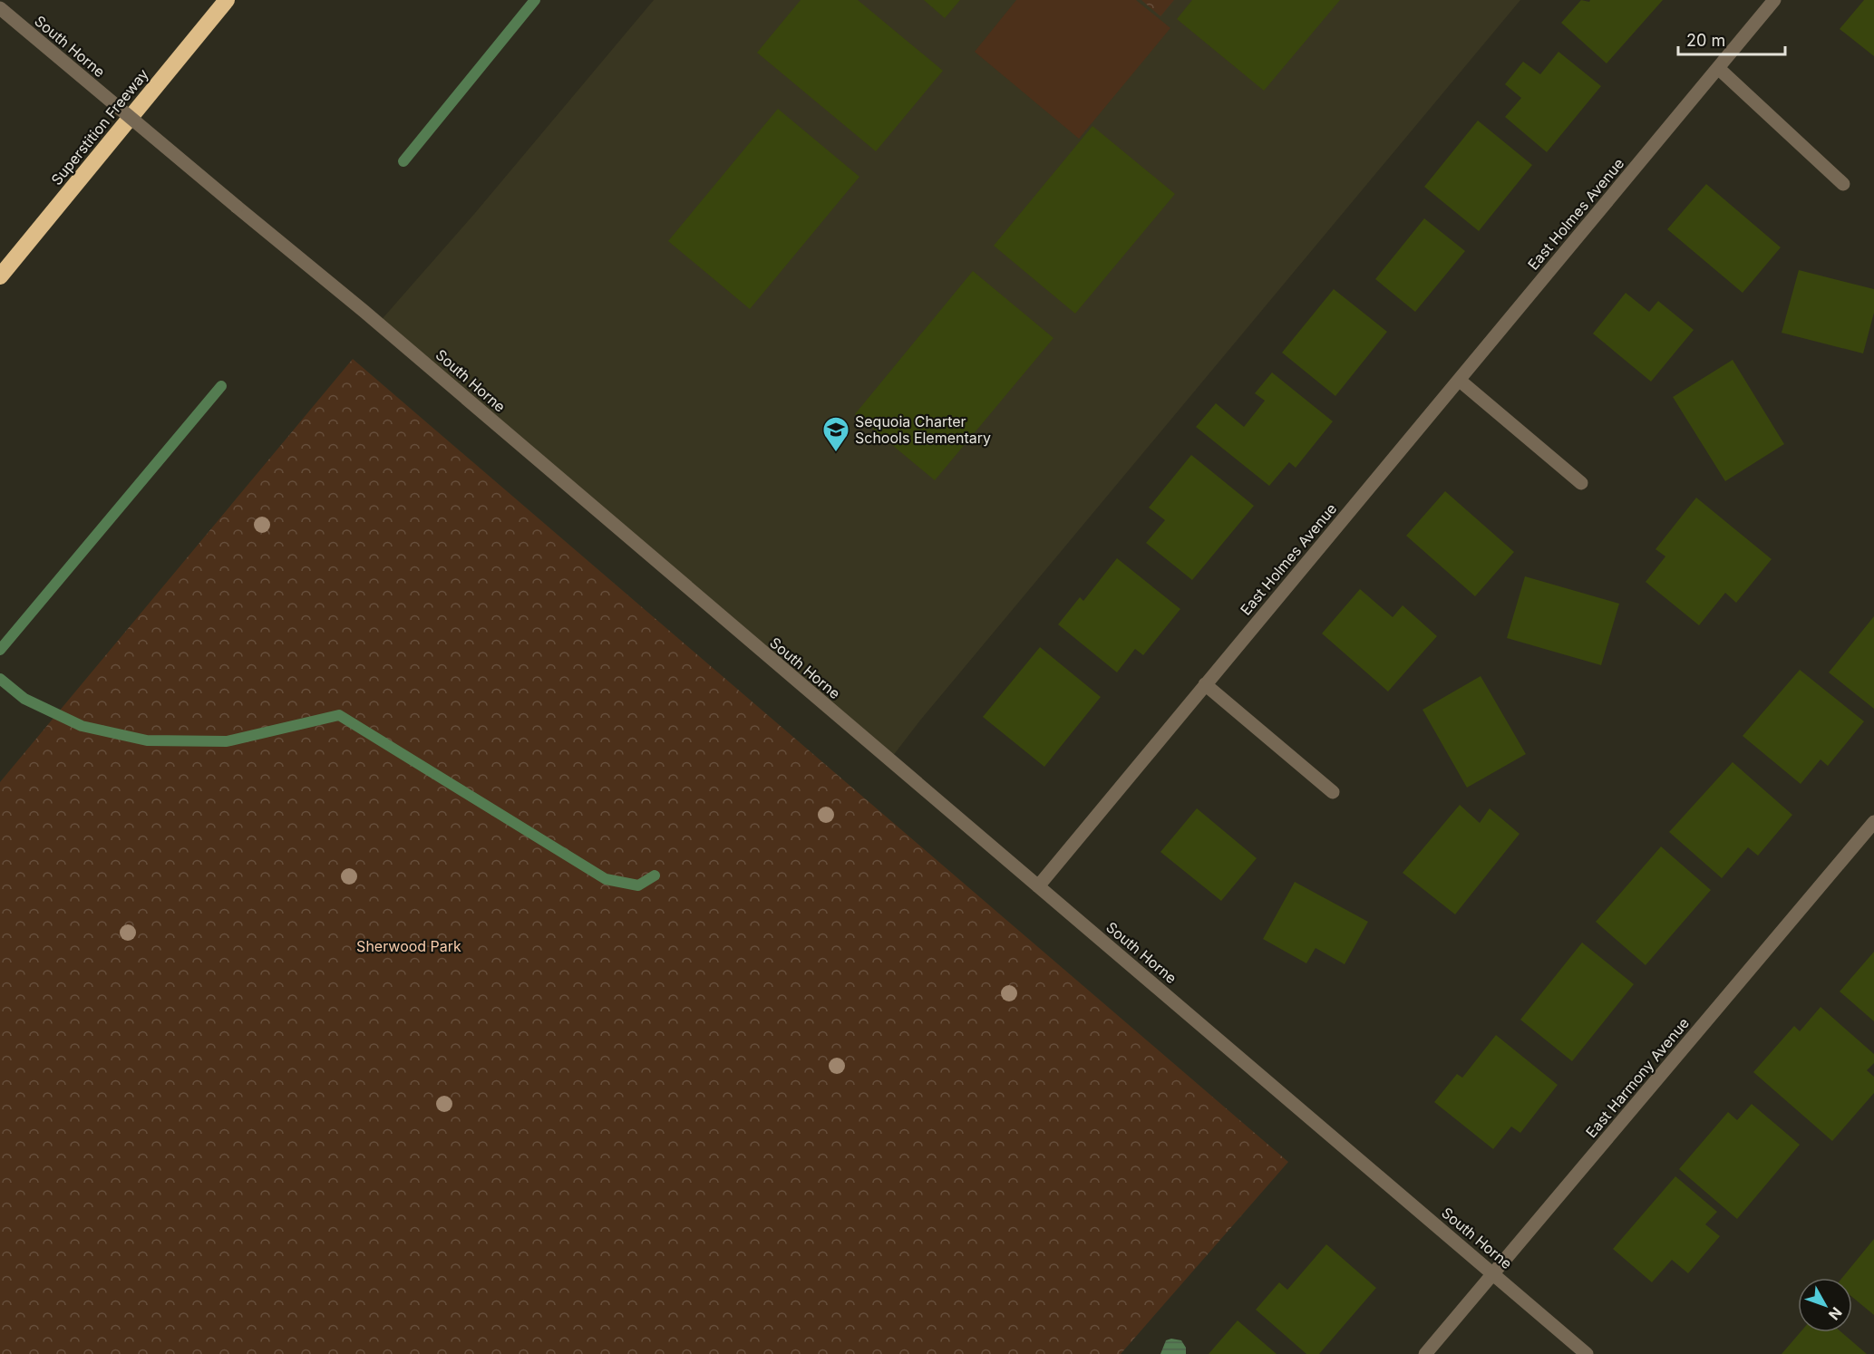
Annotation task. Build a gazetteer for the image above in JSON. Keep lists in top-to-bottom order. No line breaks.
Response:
{"streets":{"highway":["Superstition Freeway"],"street":["South Horne","East Holmes Avenue","East Harmony Avenue"]},"crossings":[["South Horne","East Holmes Avenue"],["South Horne","East Harmony Avenue"]],"parks":["Sherwood Park"],"places":{"school or university":["Sequoia Charter Schools Elementary"]},"scale_bar":"20 m","north":"bottom right"}
